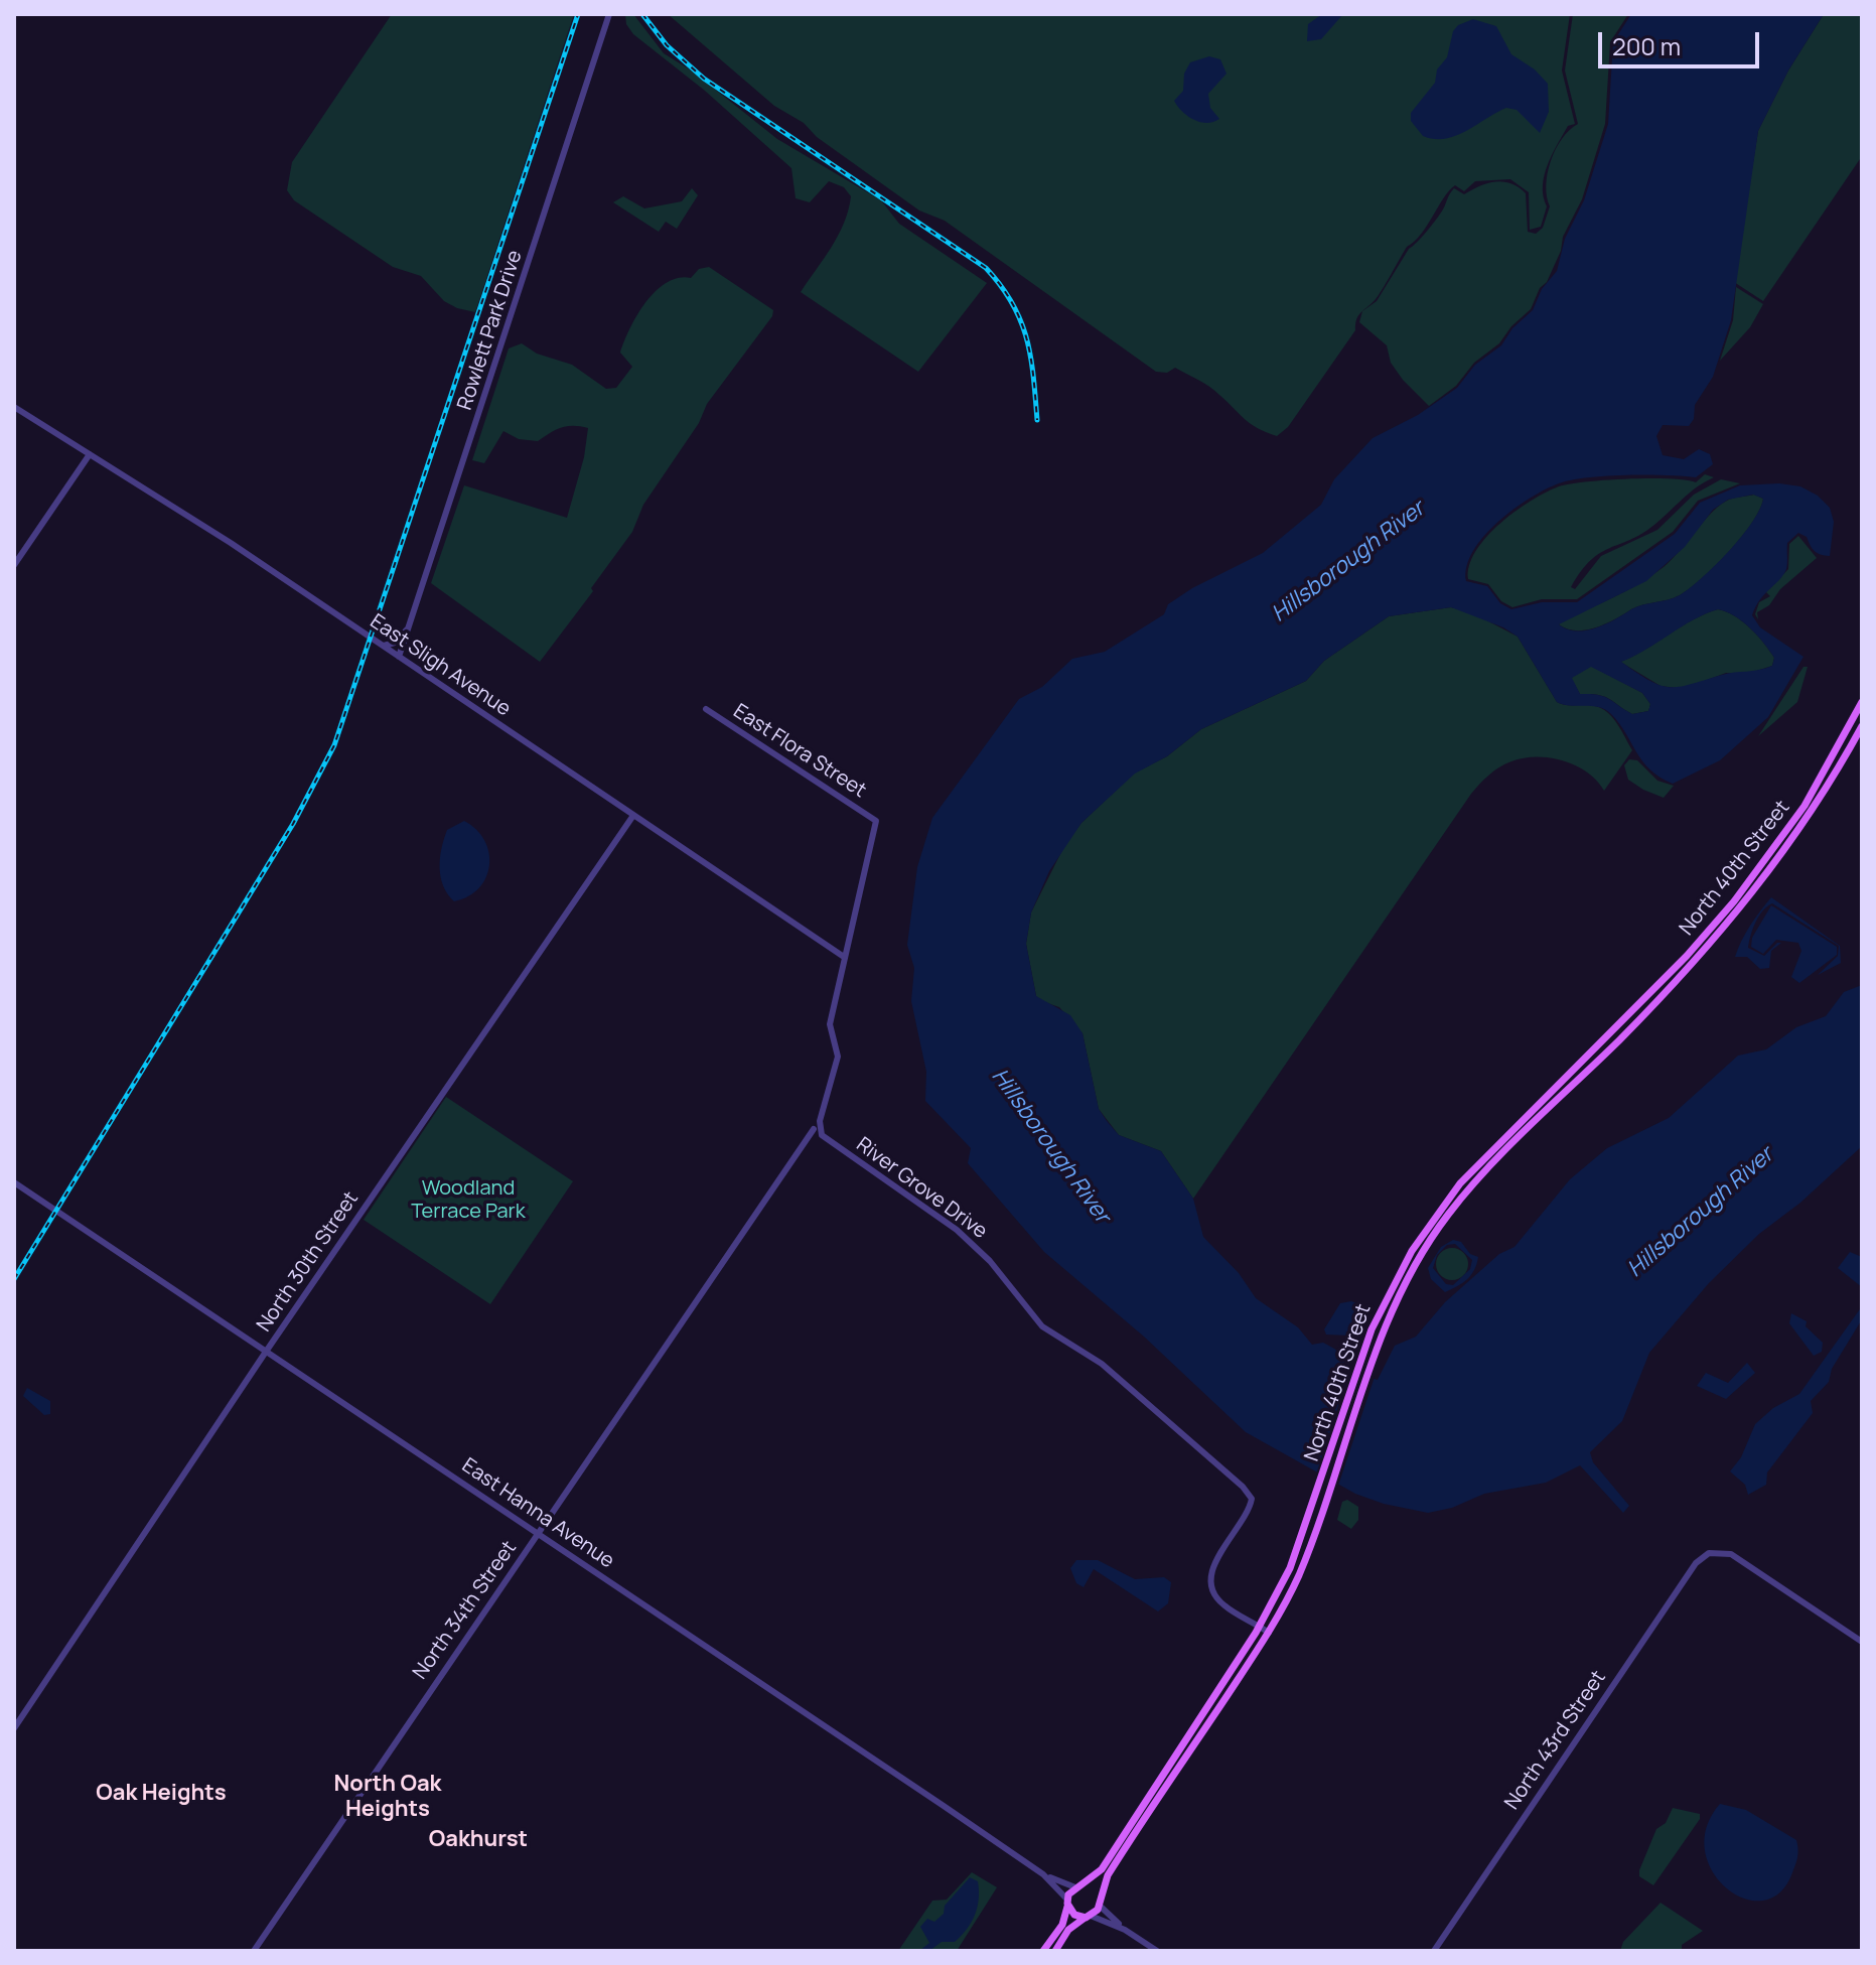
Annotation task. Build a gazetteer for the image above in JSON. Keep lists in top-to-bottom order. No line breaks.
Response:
{"streets":{"main road":["North 40th Street"],"street":["Rowlett Park Drive","East Sligh Avenue","East Flora Street","River Grove Drive","North 30th Street","East Hanna Avenue","North 34th Street","North 43rd Street"]},"crossings":[["Rowlett Park Drive","East Sligh Avenue"],["East Sligh Avenue","River Grove Drive"],["East Sligh Avenue","North 30th Street"],["East Flora Street","River Grove Drive"],["North 40th Street","River Grove Drive"],["North 40th Street","East Hanna Avenue"],["North 30th Street","East Hanna Avenue"],["East Hanna Avenue","North 34th Street"]],"districts":["North Oak Heights","Oak Heights","Oakhurst"],"water":["Hillsborough River"],"parks":["Woodland Terrace Park"],"scale_bar":"200 m"}
